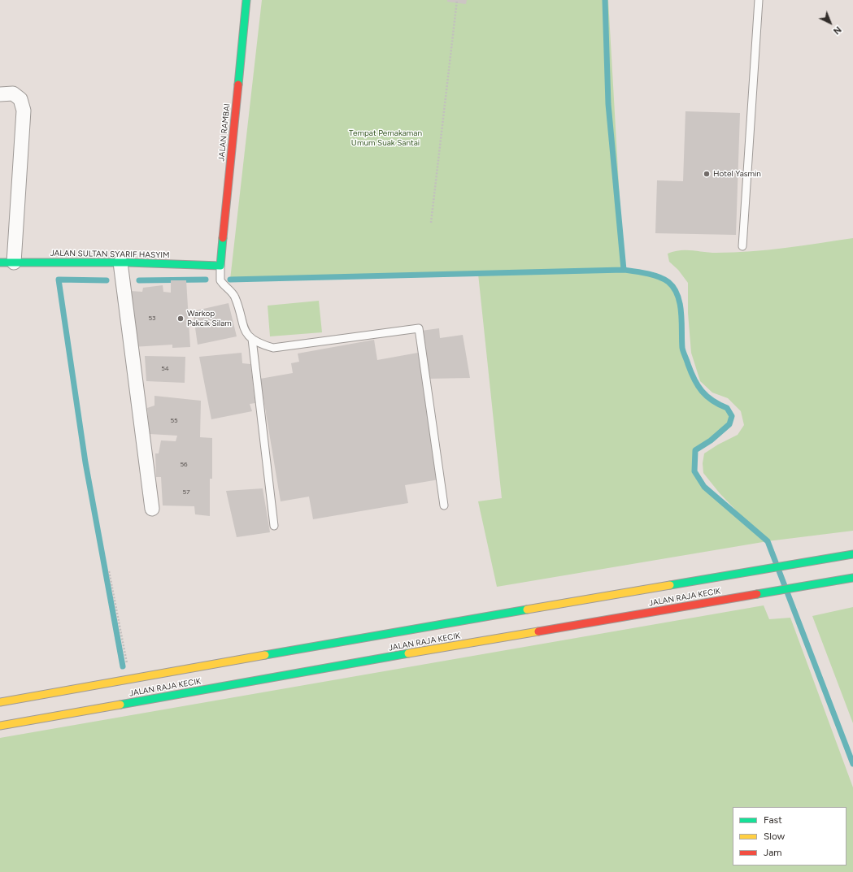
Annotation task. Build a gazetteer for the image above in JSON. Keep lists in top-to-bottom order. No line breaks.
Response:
{"streets":{"main road":["JALAN RAMBAI","JALAN SULTAN SYARIF HASYIM","JALAN RAJA KECIK"]},"crossings":[["JALAN RAMBAI","JALAN SULTAN SYARIF HASYIM"]],"parks":["Tempat Pemakaman Umum Suak Santai"],"places":["Hotel Yasmin","Warkop Pakcik Silam"],"house_numbers":["53","54","55","56","57"],"legend":["Fast","Slow","Jam"],"north":"bottom right"}
